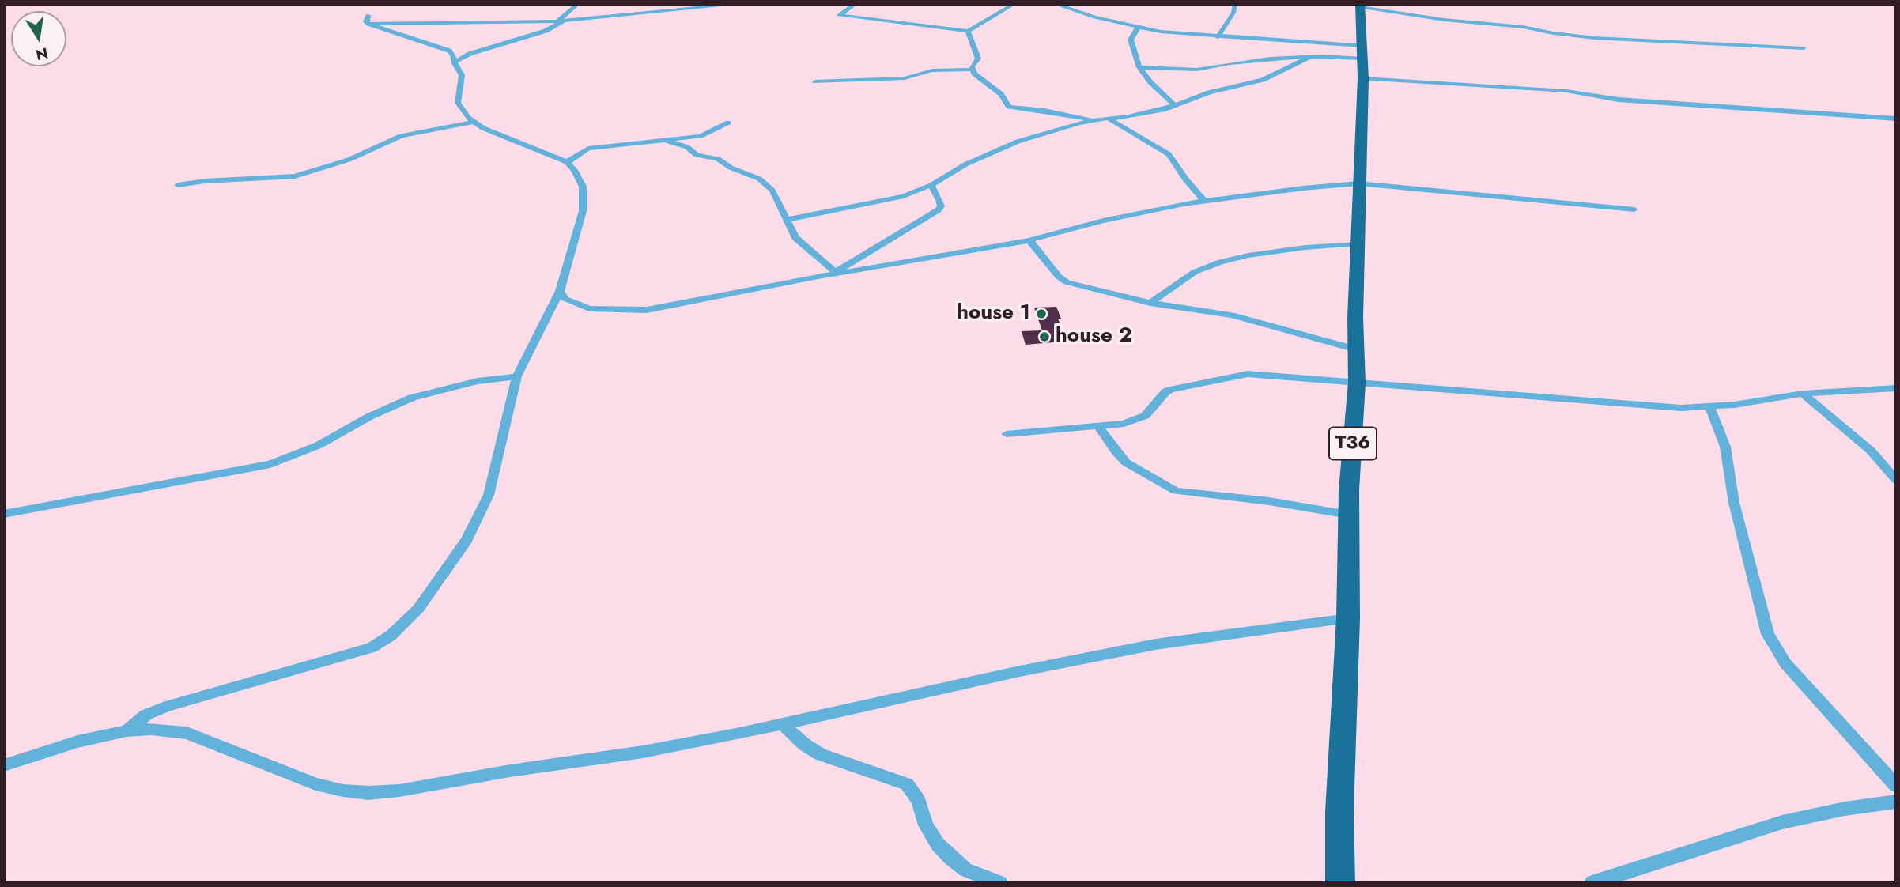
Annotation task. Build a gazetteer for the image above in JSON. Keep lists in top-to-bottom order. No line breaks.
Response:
{"streets":{"highway":["T36"]},"places":["house 1","house 2"],"north":"bottom"}
